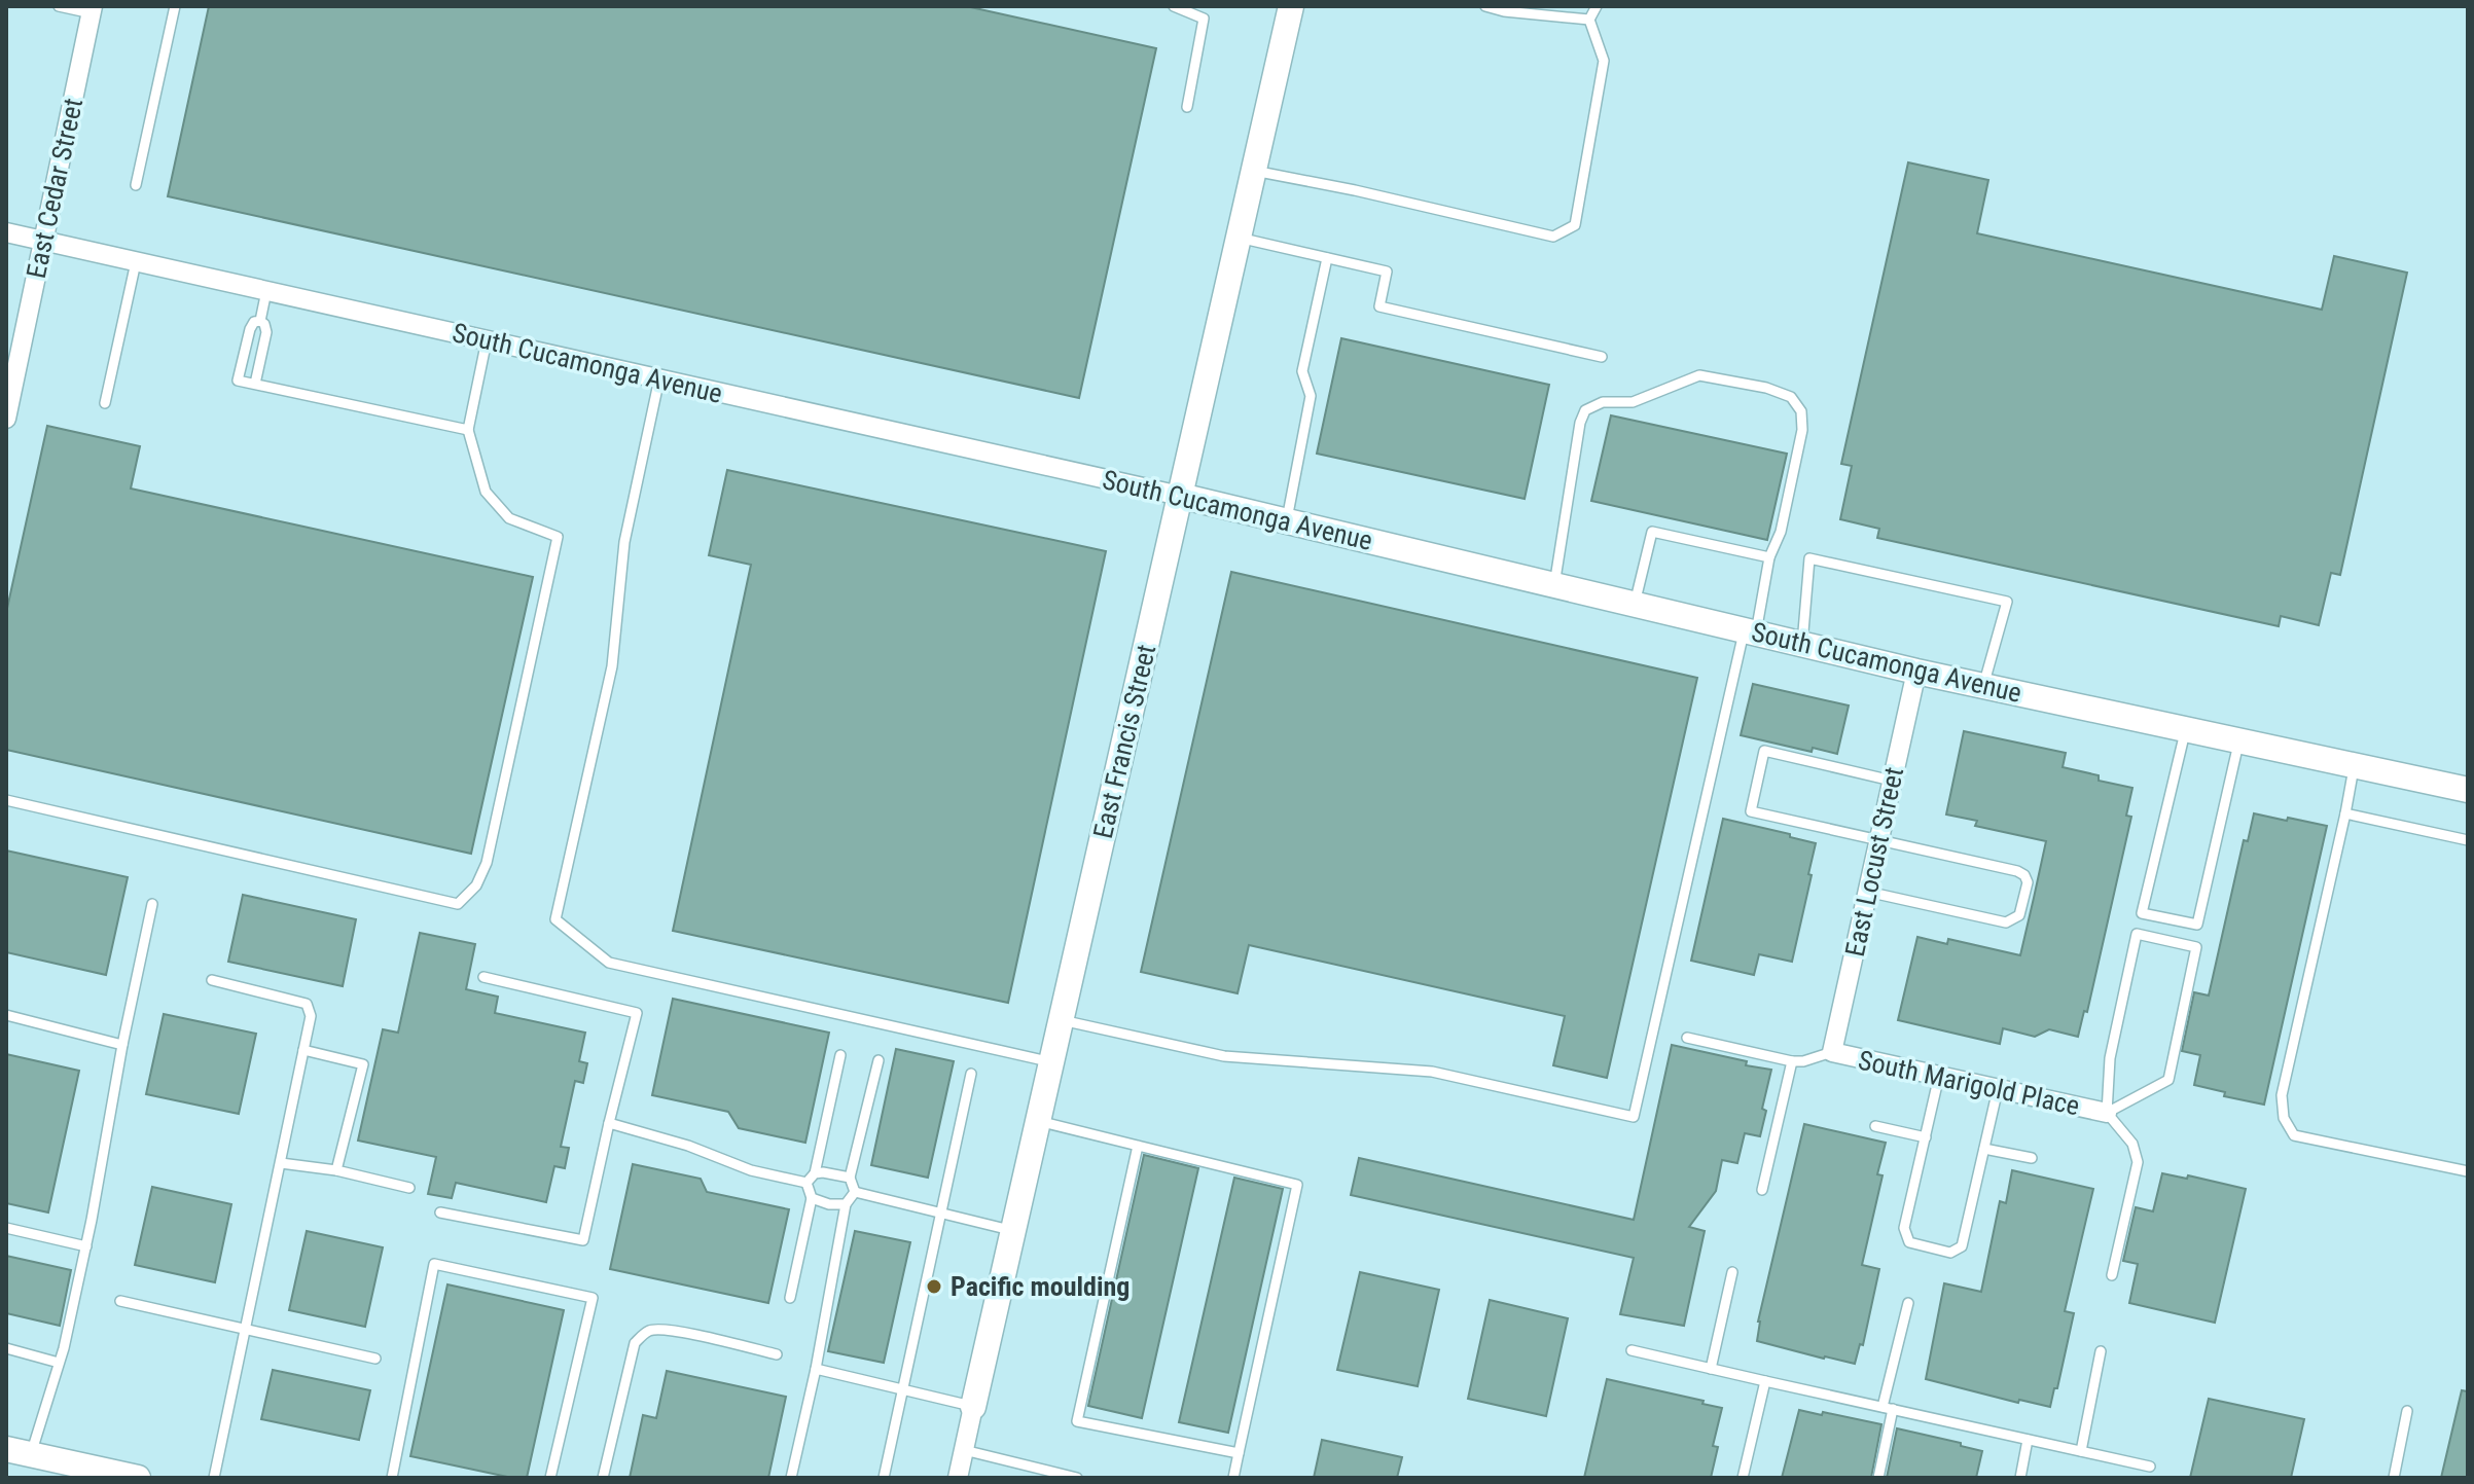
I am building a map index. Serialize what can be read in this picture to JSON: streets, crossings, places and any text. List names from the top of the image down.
{
  "streets": {
    "street": [
      "East Cedar Street",
      "South Cucamonga Avenue",
      "East Francis Street",
      "East Locust Street",
      "South Marigold Place"
    ]
  },
  "crossings": [
    ["East Cedar Street", "South Cucamonga Avenue"],
    ["South Cucamonga Avenue", "East Francis Street"],
    ["South Cucamonga Avenue", "East Locust Street"],
    ["East Locust Street", "South Marigold Place"]
  ],
  "places": ["Pacific moulding"]
}
